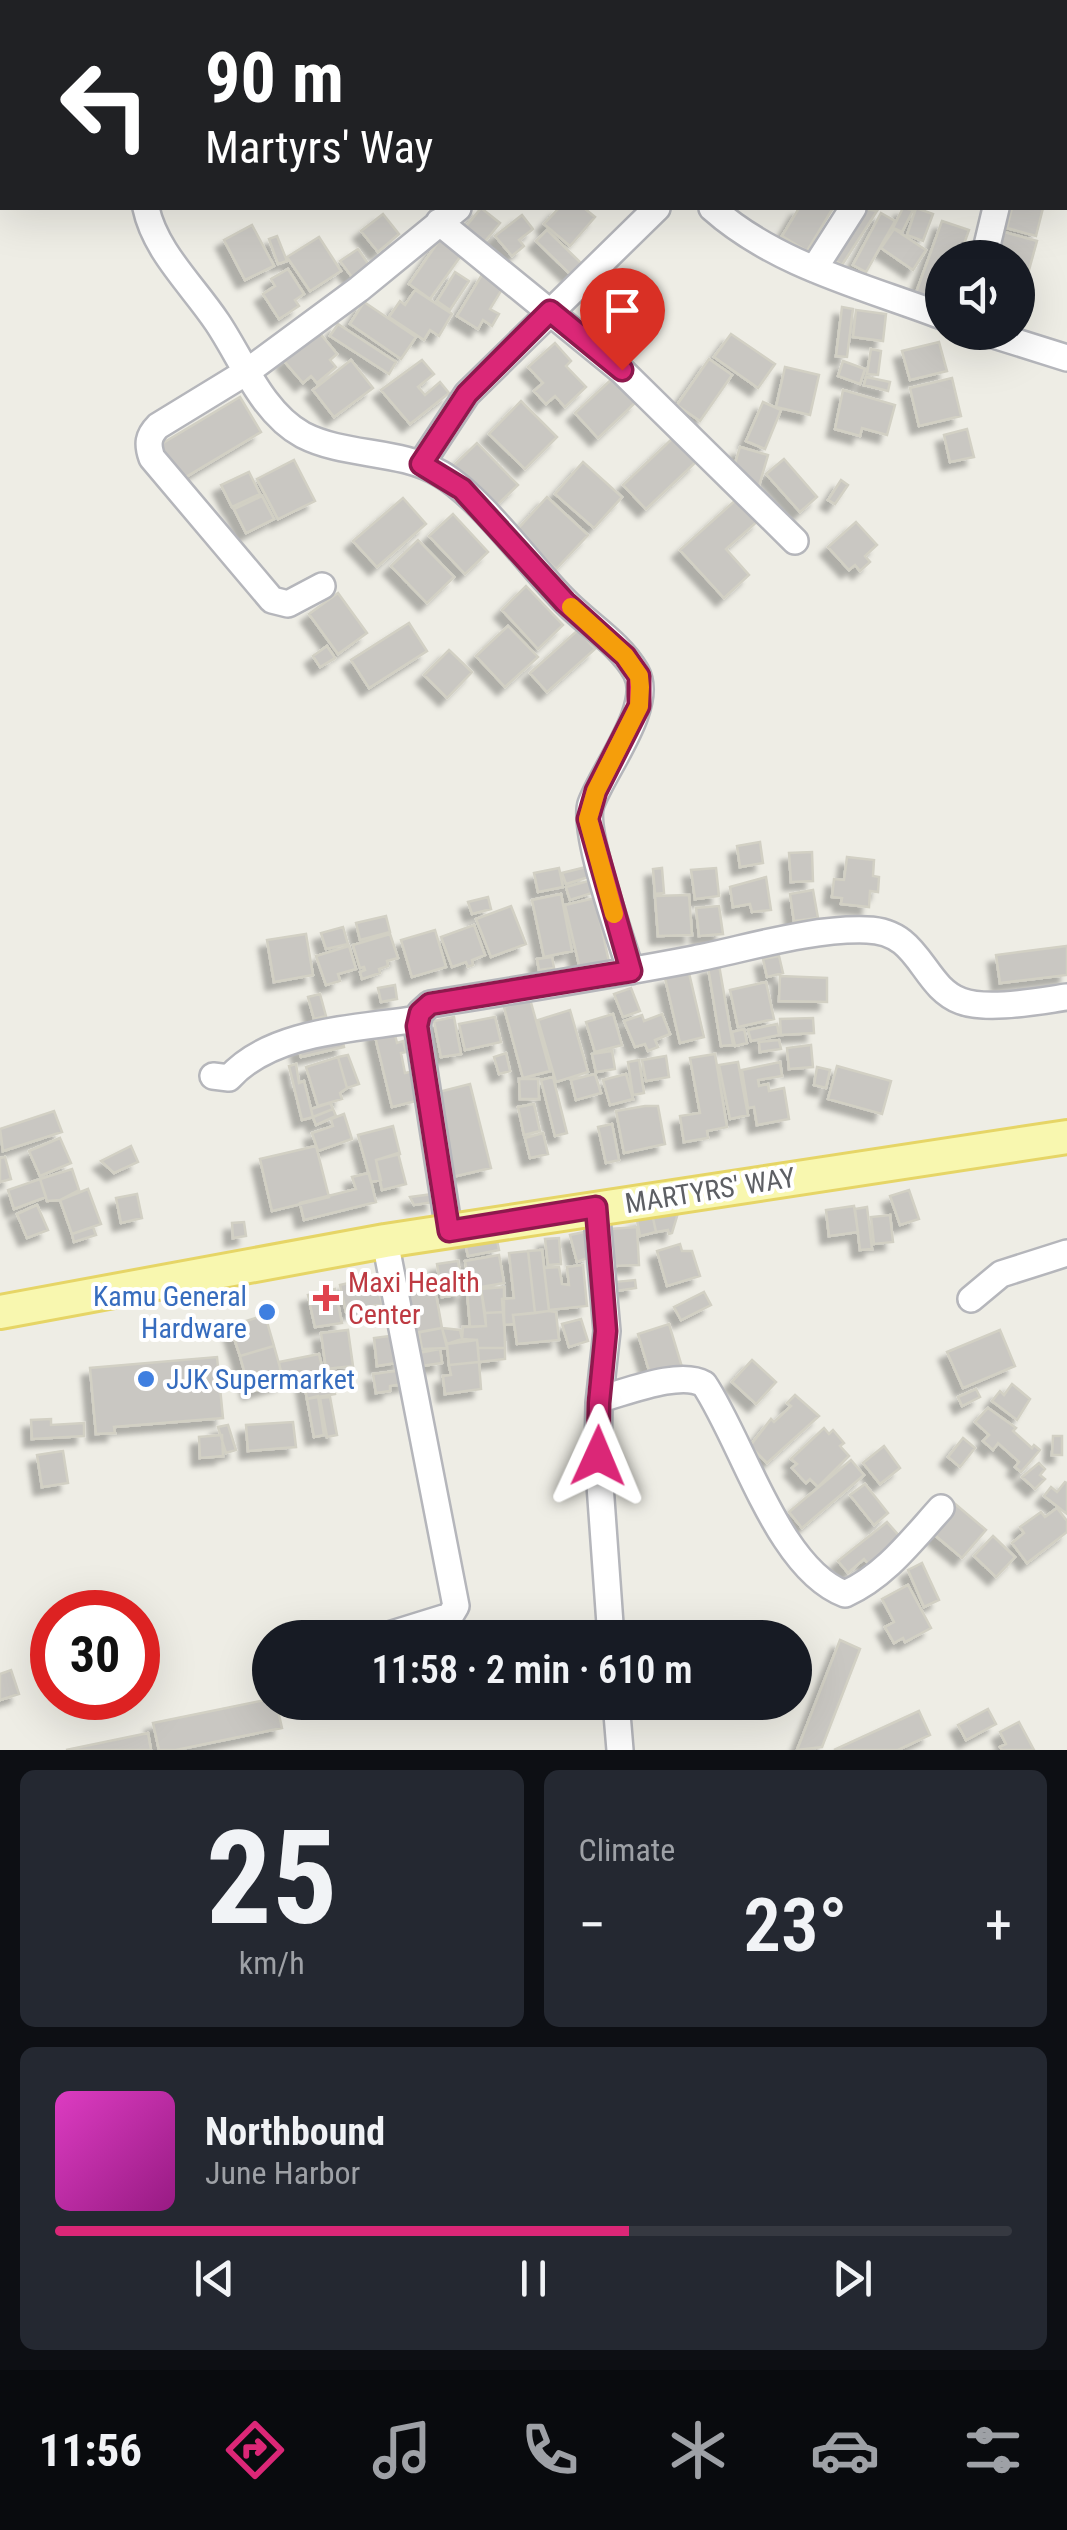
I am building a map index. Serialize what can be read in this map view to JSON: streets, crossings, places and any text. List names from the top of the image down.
{
  "streets": {
    "main road": ["MARTYRS' WAY"]
  },
  "places": {
    "health": ["Maxi Health Center"],
    "other": ["Kamu General Hardware", "JJK Supermarket"]
  },
  "page": {
    "turn": ["90 m", "Martyrs' Way"],
    "limit": "30",
    "trip": "11:58 · 2 min · 610 m",
    "tile": [
      ["25", "km/h"],
      "Climate"
    ],
    "heat": ["−", "23°", "+"],
    "song": ["Northbound", "June Harbor"],
    "tabs": "11:56"
  }
}
